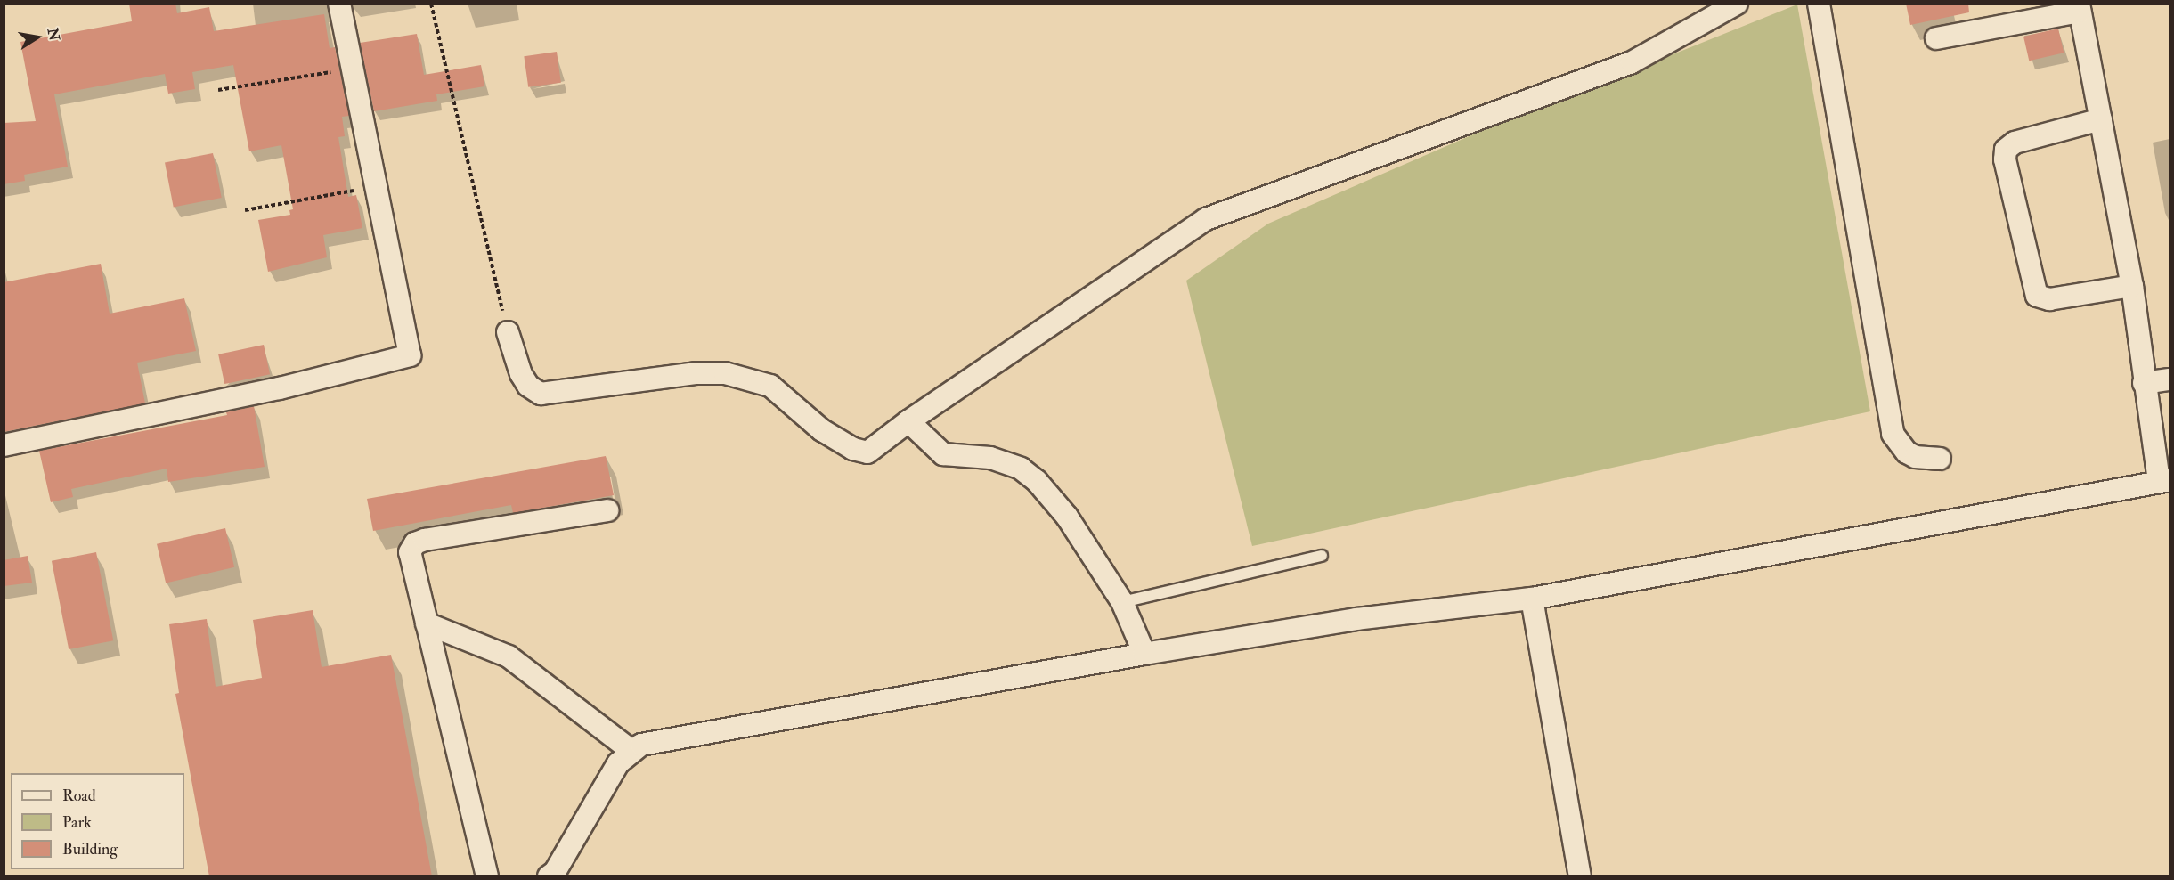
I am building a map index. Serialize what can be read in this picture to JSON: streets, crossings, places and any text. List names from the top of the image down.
{
  "legend": ["Road", "Park", "Building"],
  "north": "right"
}
